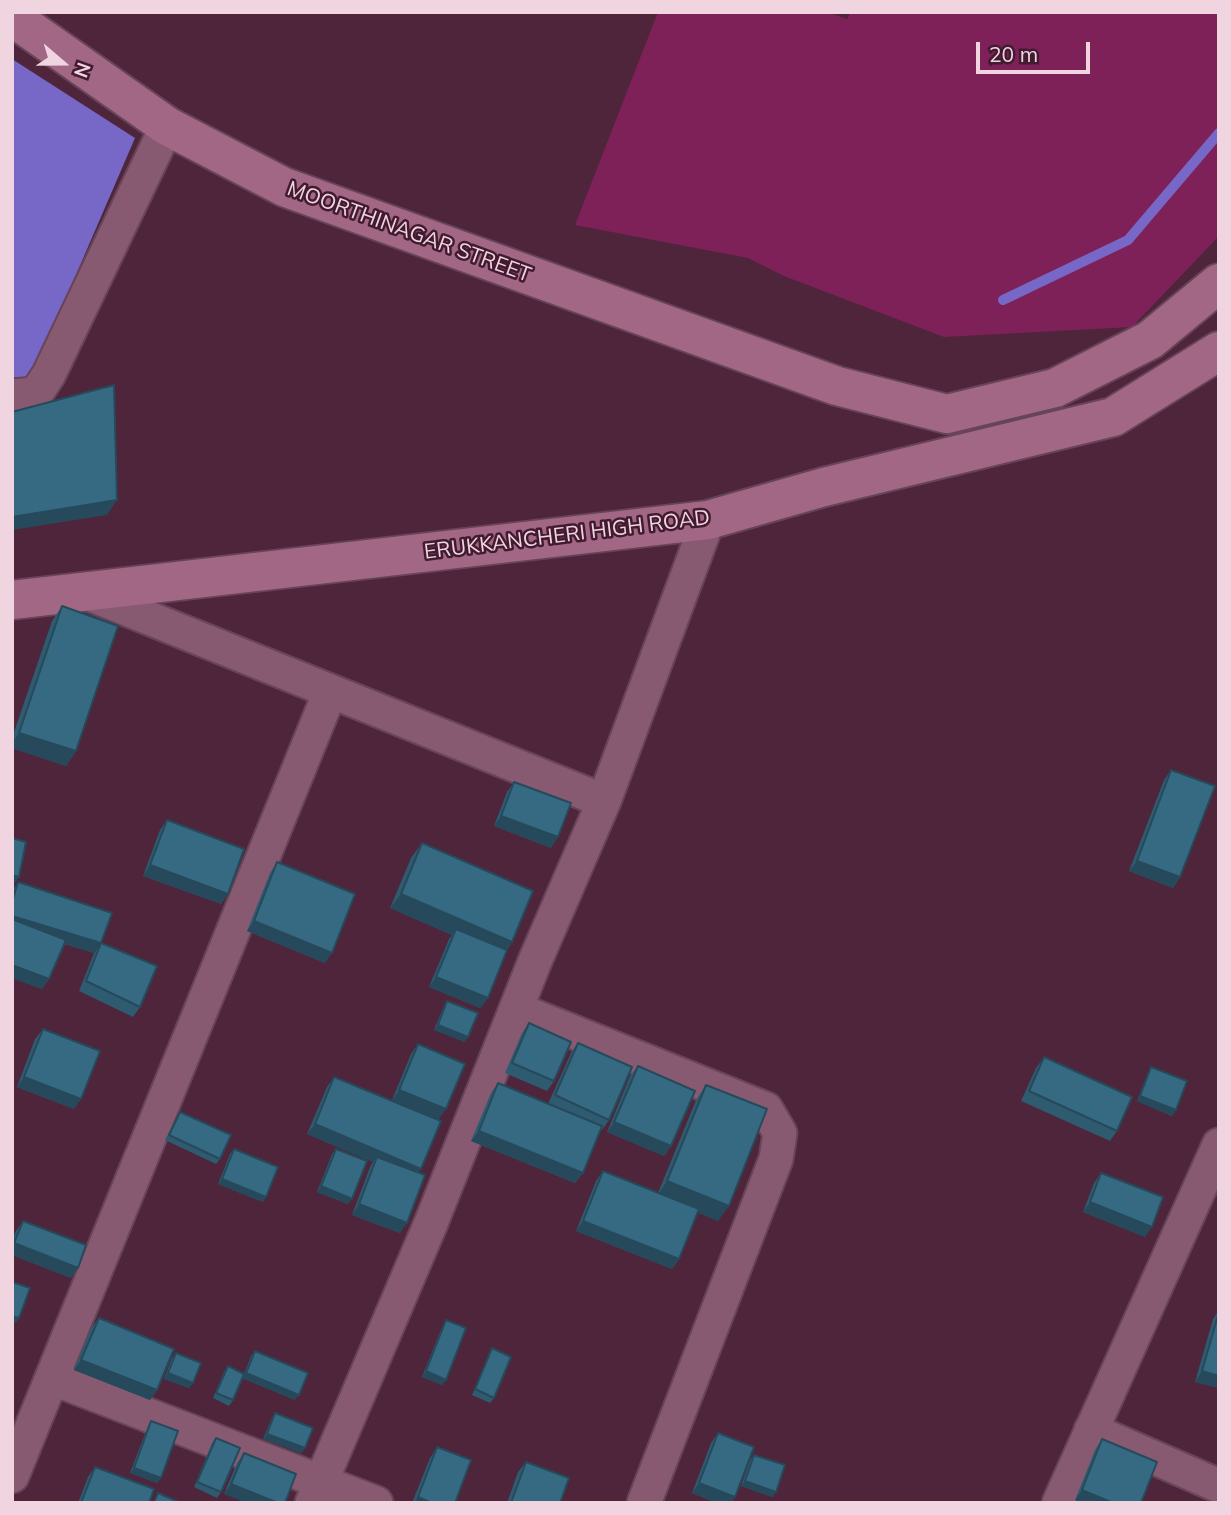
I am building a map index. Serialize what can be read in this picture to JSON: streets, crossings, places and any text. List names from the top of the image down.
{
  "streets": {
    "main road": ["MOORTHINAGAR STREET", "ERUKKANCHERI HIGH ROAD"]
  },
  "scale_bar": "20 m",
  "north": "right"
}
